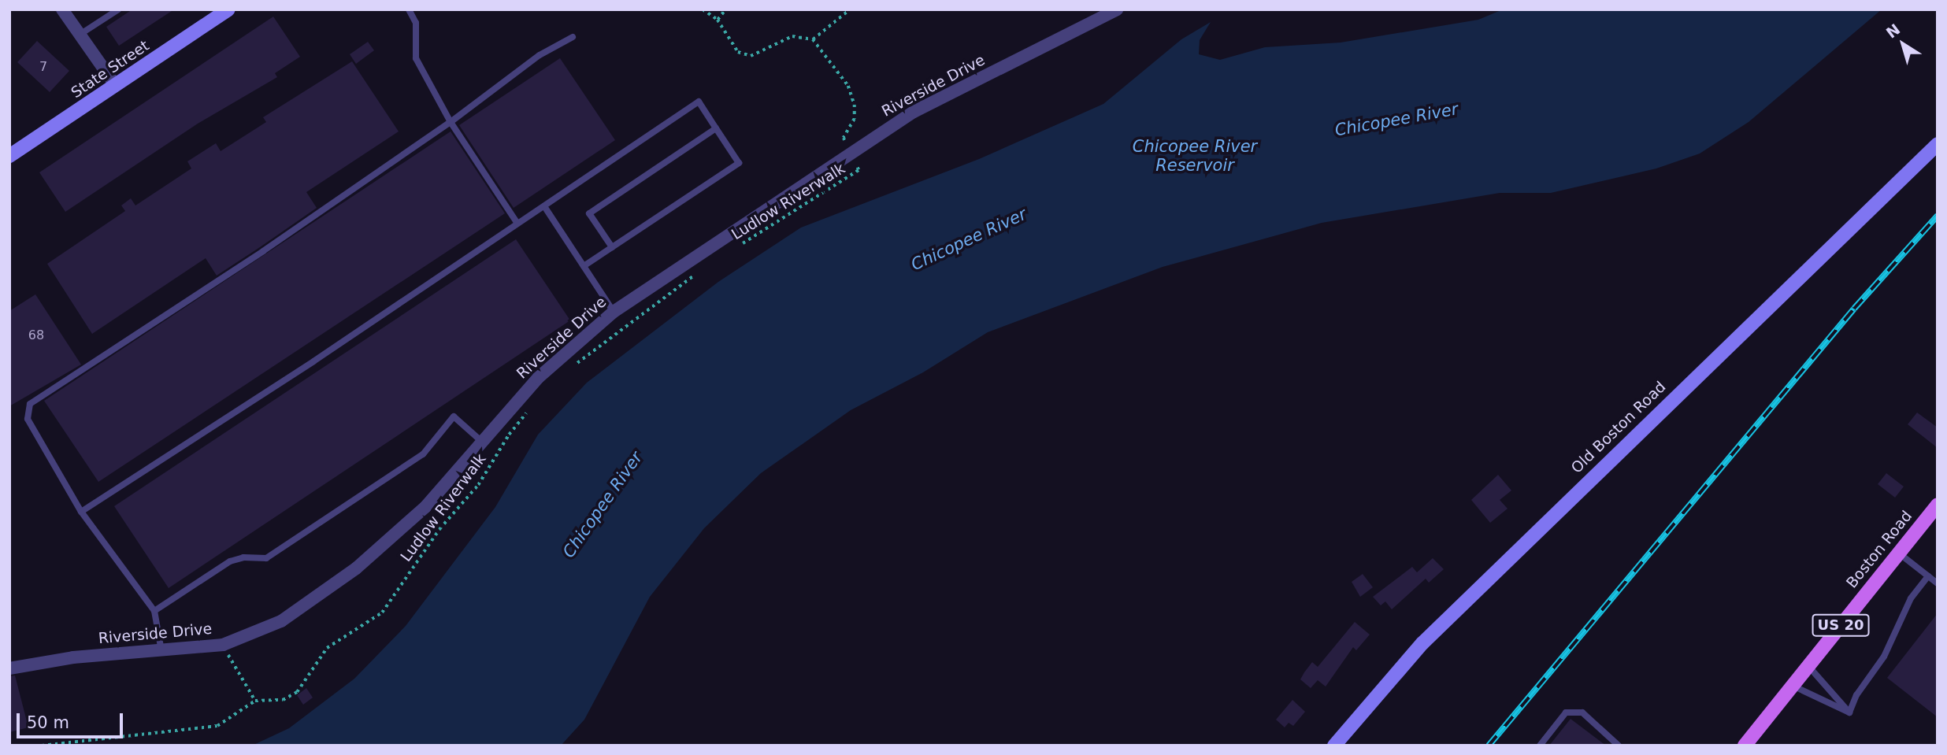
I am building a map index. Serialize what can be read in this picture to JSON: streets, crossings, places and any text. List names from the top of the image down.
{
  "streets": {
    "main road": ["Boston Road", "US 20"],
    "street": ["State Street", "Riverside Drive", "Old Boston Road"],
    "path": ["Ludlow Riverwalk"]
  },
  "water": ["Chicopee River", "Chicopee River Reservoir"],
  "house_numbers": ["7", "68"],
  "scale_bar": "50 m",
  "north": "top left"
}
